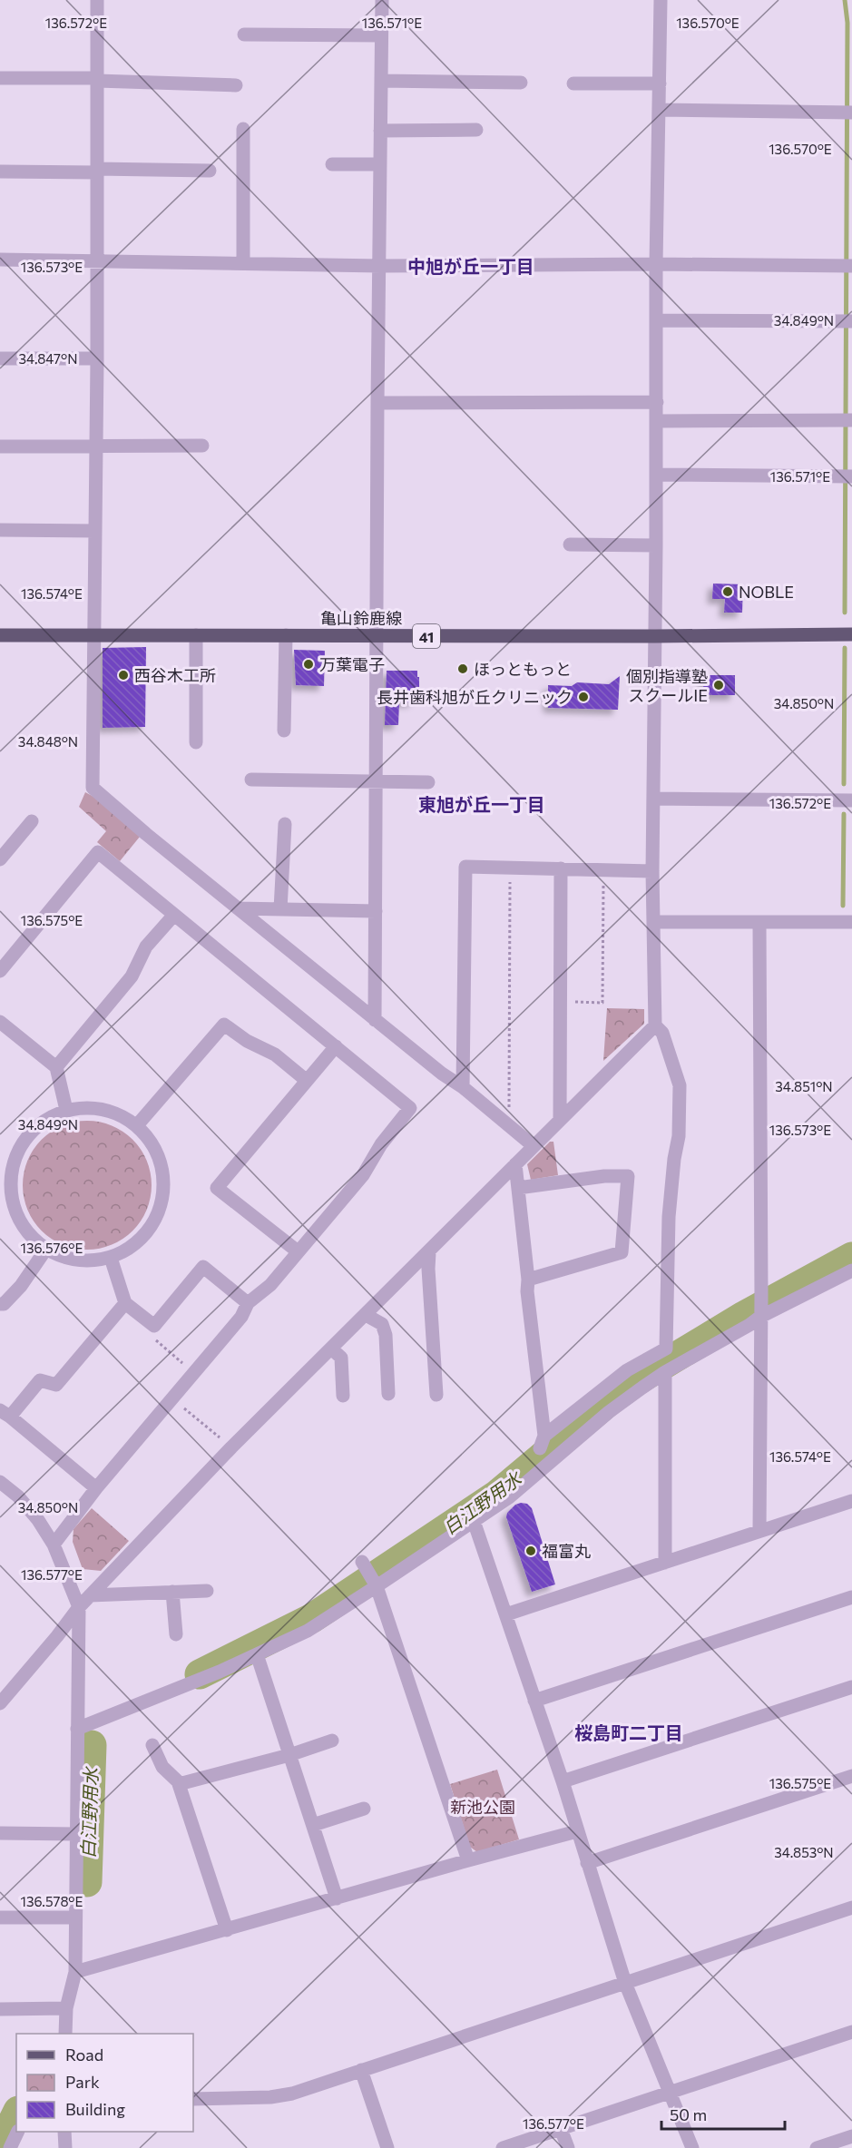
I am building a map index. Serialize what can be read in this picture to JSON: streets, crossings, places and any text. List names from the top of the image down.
{
  "streets": {
    "main road": ["亀山鈴鹿線", "41"]
  },
  "districts": ["中旭が丘一丁目", "東旭が丘一丁目", "桜島町二丁目"],
  "water": ["白江野用水"],
  "parks": ["新池公園"],
  "places": [
    "NOBLE",
    "万葉電子",
    "ほっともっと",
    "西谷木工所",
    "個別指導塾 スクールIE",
    "長井歯科旭が丘クリニック",
    "福富丸"
  ],
  "legend": ["Road", "Park", "Building"],
  "scale_bar": "50 m",
  "coordinates": [
    "136.572°E",
    "136.571°E",
    "136.570°E",
    "136.573°E",
    "34.849°N",
    "34.847°N",
    "136.574°E",
    "34.850°N",
    "34.848°N",
    "136.575°E",
    "34.851°N",
    "136.576°E",
    "136.577°E",
    "34.853°N",
    "136.578°E"
  ]
}
